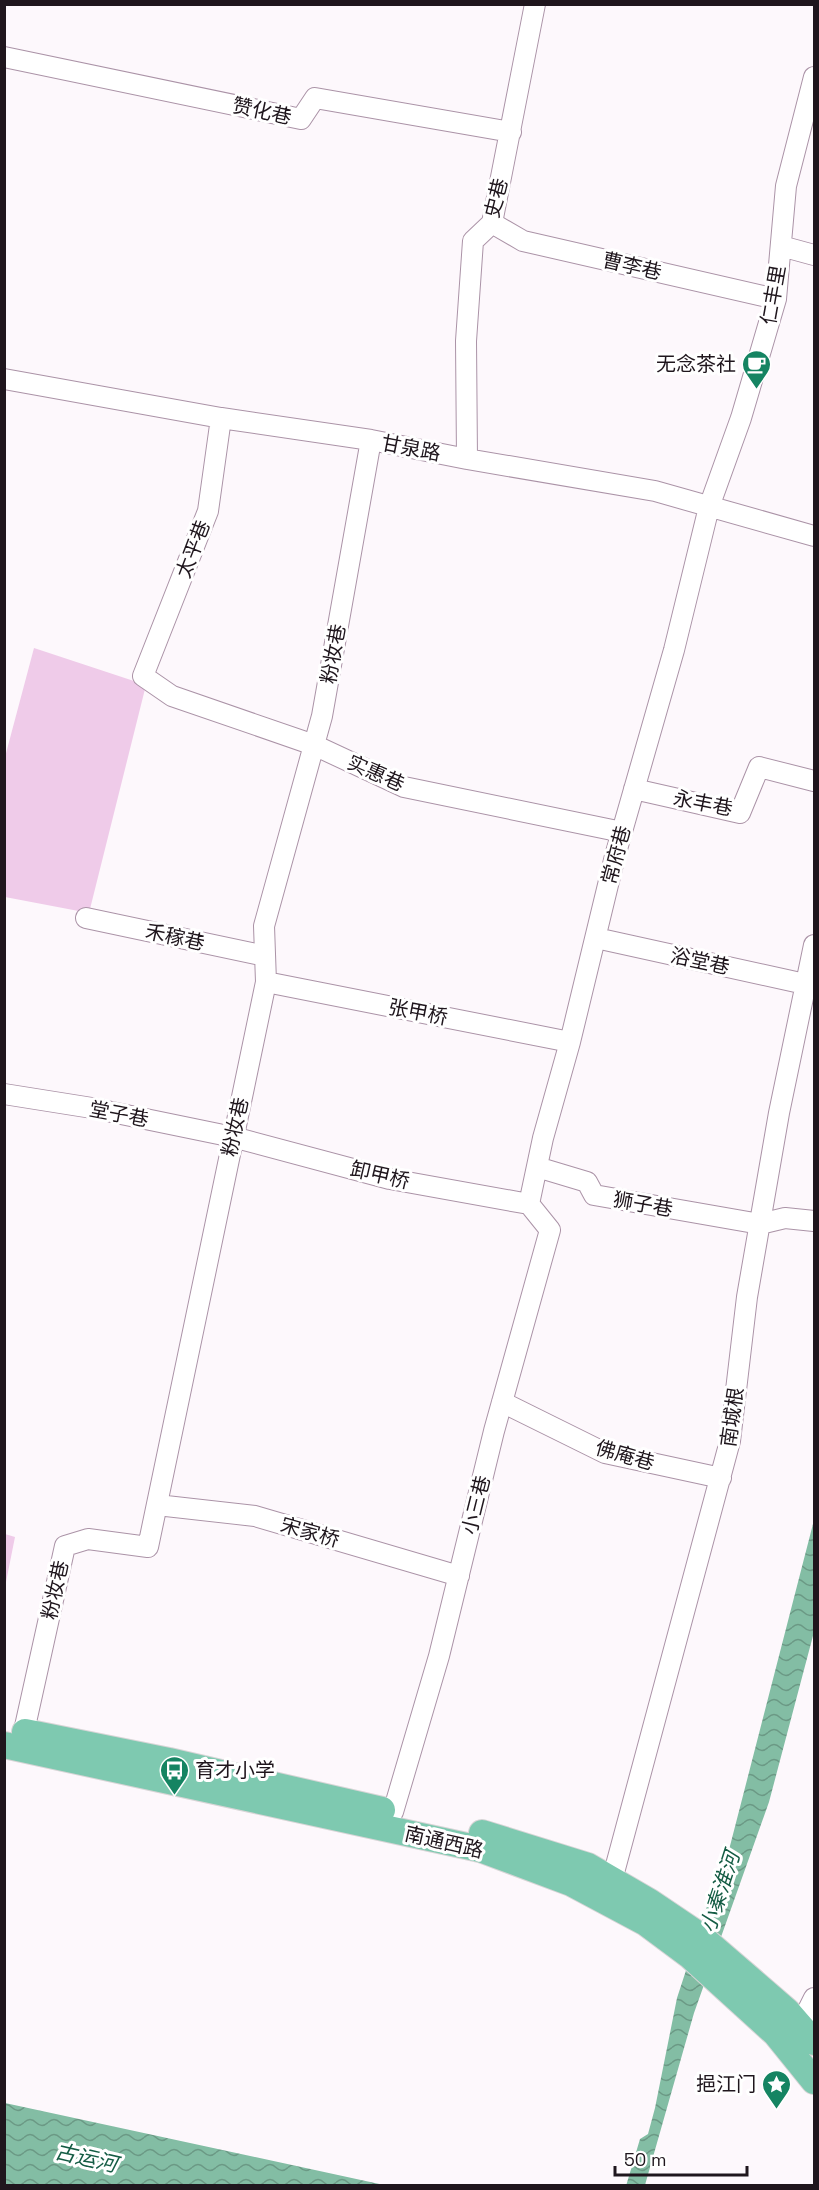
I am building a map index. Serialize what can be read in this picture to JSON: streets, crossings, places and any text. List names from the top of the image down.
{
  "streets": {
    "main road": ["南通西路"],
    "street": [
      "赞化巷",
      "史巷",
      "曹李巷",
      "仁丰里",
      "甘泉路",
      "太平巷",
      "粉妆巷",
      "实惠巷",
      "永丰巷",
      "常府巷",
      "禾稼巷",
      "浴堂巷",
      "张甲桥",
      "堂子巷",
      "卸甲桥",
      "狮子巷",
      "南城根",
      "佛庵巷",
      "小三巷",
      "宋家桥"
    ]
  },
  "crossings": [
    ["赞化巷", "史巷"],
    ["史巷", "曹李巷"],
    ["史巷", "甘泉路"],
    ["曹李巷", "仁丰里"],
    ["仁丰里", "甘泉路"],
    ["仁丰里", "常府巷"],
    ["甘泉路", "太平巷"],
    ["甘泉路", "粉妆巷"],
    ["甘泉路", "常府巷"],
    ["太平巷", "实惠巷"],
    ["粉妆巷", "实惠巷"],
    ["粉妆巷", "禾稼巷"],
    ["粉妆巷", "张甲桥"],
    ["粉妆巷", "堂子巷"],
    ["粉妆巷", "卸甲桥"],
    ["粉妆巷", "宋家桥"],
    ["粉妆巷", "南通西路"],
    ["实惠巷", "常府巷"],
    ["永丰巷", "常府巷"],
    ["常府巷", "浴堂巷"],
    ["常府巷", "张甲桥"],
    ["常府巷", "卸甲桥"],
    ["常府巷", "狮子巷"],
    ["常府巷", "小三巷"],
    ["浴堂巷", "南城根"],
    ["堂子巷", "卸甲桥"],
    ["卸甲桥", "小三巷"],
    ["狮子巷", "南城根"],
    ["南城根", "佛庵巷"],
    ["南城根", "南通西路"],
    ["佛庵巷", "小三巷"],
    ["小三巷", "宋家桥"],
    ["小三巷", "南通西路"]
  ],
  "water": ["小秦淮河", "古运河"],
  "places": {
    "cafe": ["无念茶社"],
    "bus stop": ["育才小学"],
    "place": ["挹江门"]
  },
  "scale_bar": "50 m"
}
